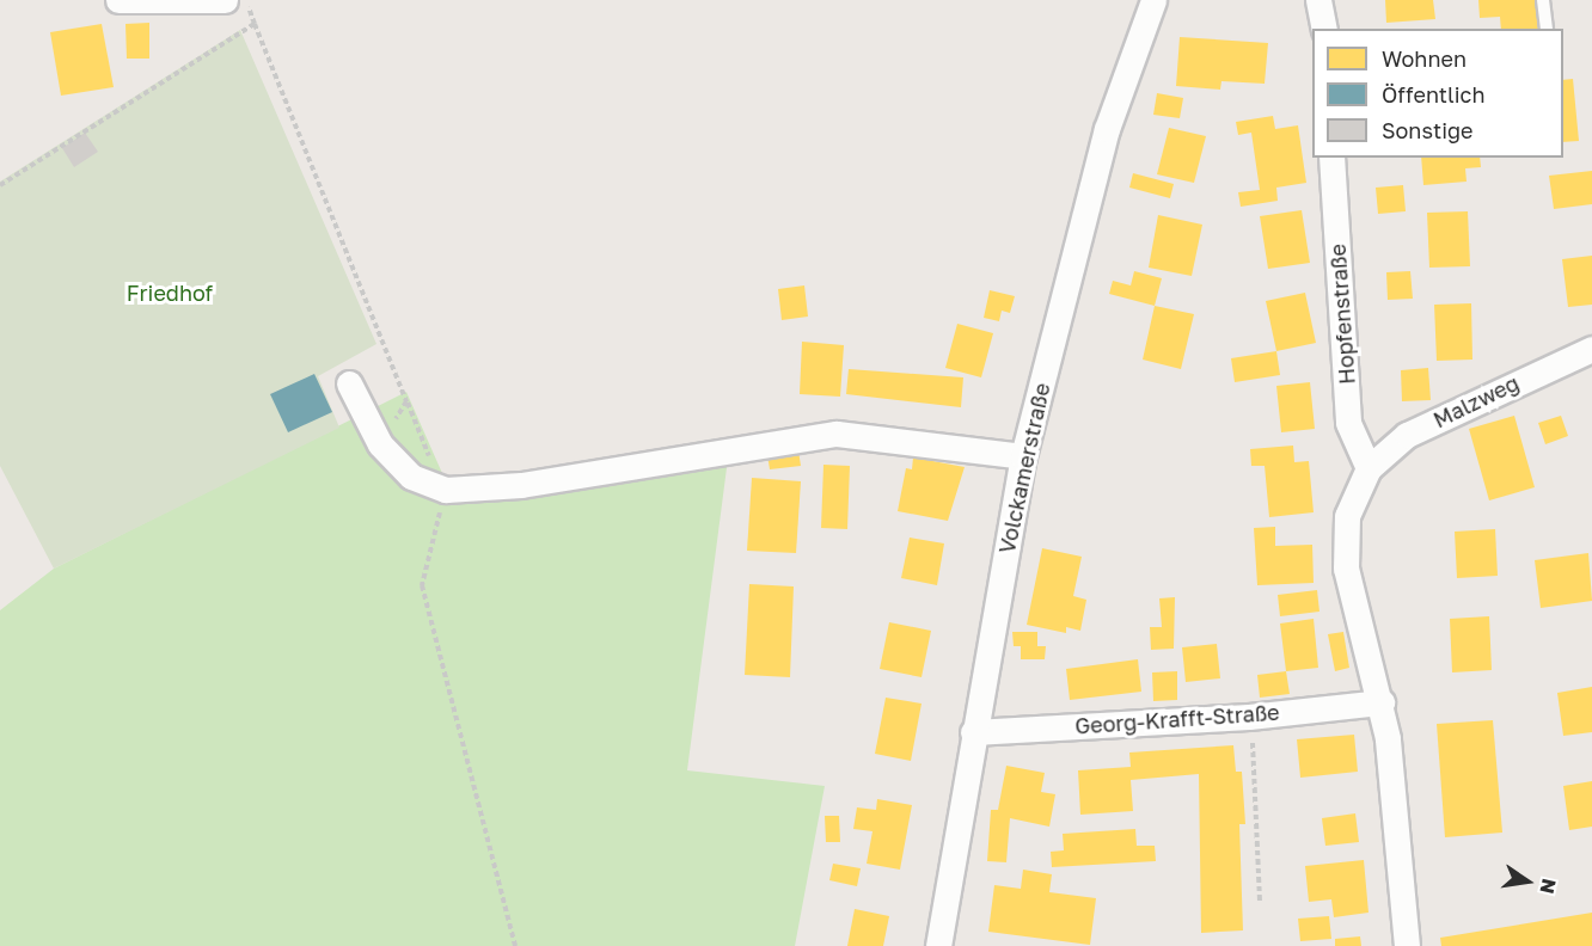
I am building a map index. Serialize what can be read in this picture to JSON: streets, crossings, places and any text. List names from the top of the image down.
{
  "streets": {
    "street": [
      "Hopfenstraße",
      "Malzweg",
      "Volckamerstraße",
      "Georg-Krafft-Straße"
    ]
  },
  "crossings": [
    ["Hopfenstraße", "Malzweg"],
    ["Volckamerstraße", "Georg-Krafft-Straße"]
  ],
  "parks": ["Friedhof"],
  "legend": ["Wohnen", "Öffentlich", "Sonstige"],
  "north": "right"
}
